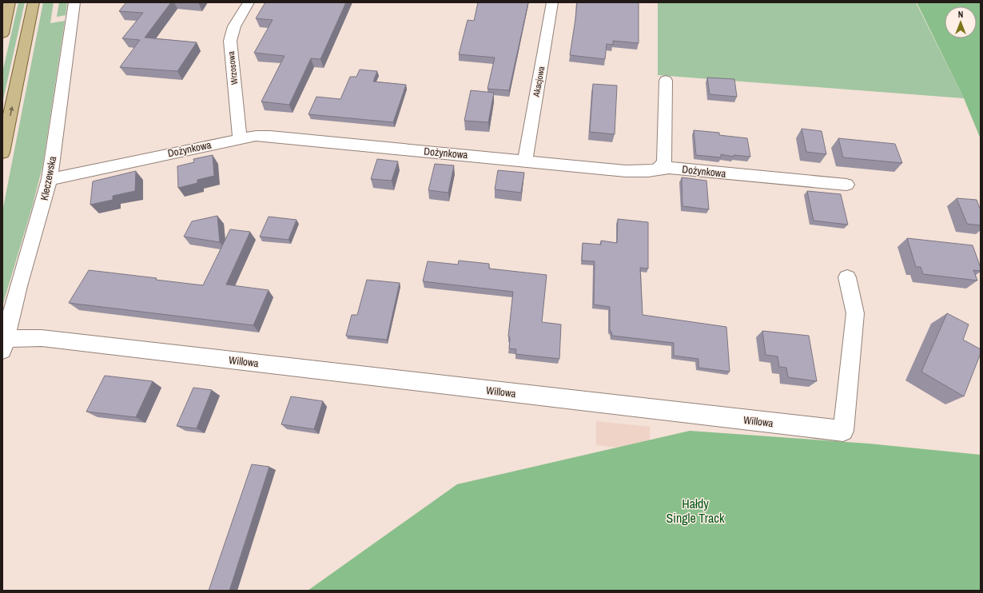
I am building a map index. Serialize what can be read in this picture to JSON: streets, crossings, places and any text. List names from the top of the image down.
{
  "streets": {
    "street": [
      "Wrzosowa",
      "Akacjowa",
      "Dożynkowa",
      "Kleczewska",
      "Willowa"
    ]
  },
  "crossings": [
    ["Wrzosowa", "Dożynkowa"],
    ["Akacjowa", "Dożynkowa"],
    ["Dożynkowa", "Kleczewska"],
    ["Kleczewska", "Willowa"]
  ],
  "parks": ["Hałdy Single Track"],
  "north": "top"
}
